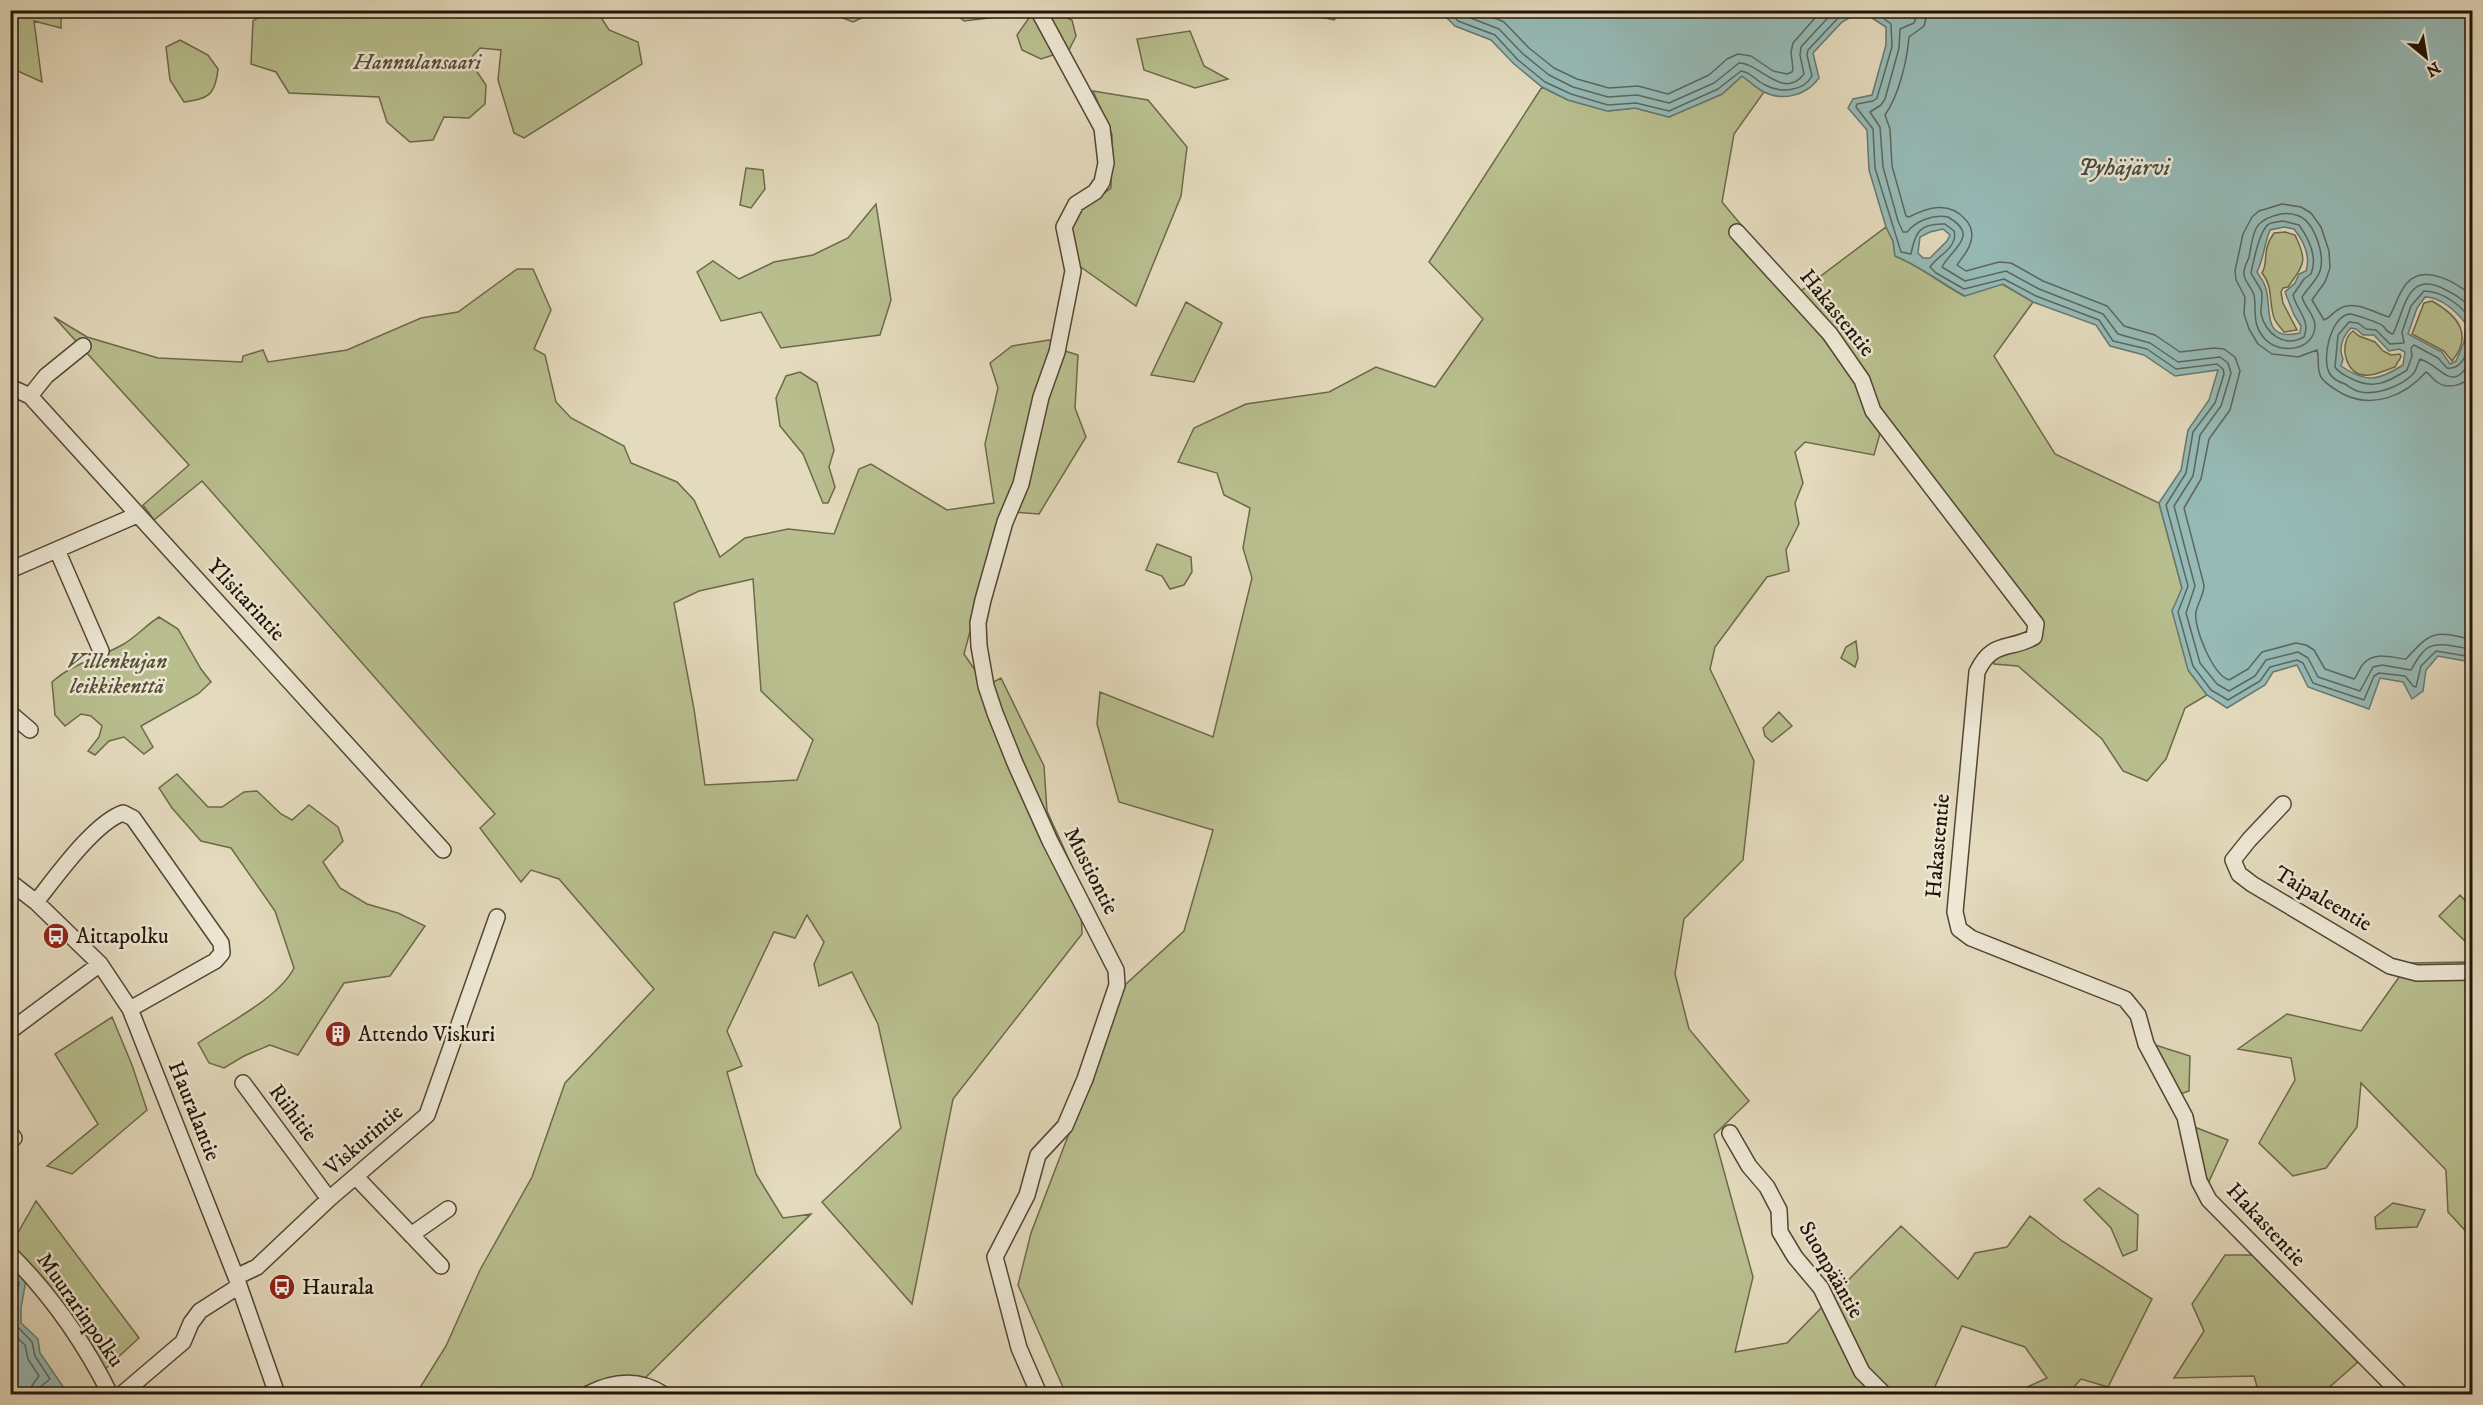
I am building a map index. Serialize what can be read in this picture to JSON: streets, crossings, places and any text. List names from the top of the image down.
{
  "streets": {
    "street": [
      "Hakastentie",
      "Ylisitarintie",
      "Mustiontie",
      "Taipaleentie",
      "Hauralantie",
      "Riihitie",
      "Viskurintie",
      "Suonpääntie",
      "Muurarinpolku"
    ]
  },
  "crossings": [
    ["Hauralantie", "Viskurintie"],
    ["Riihitie", "Viskurintie"]
  ],
  "water": ["Pyhäjärvi"],
  "parks": ["Hannulansaari", "Villenkujan leikkikenttä"],
  "places": {
    "bus stop": ["Aittapolku", "Haurala"],
    "building": ["Attendo Viskuri"]
  },
  "north": "bottom right"
}
